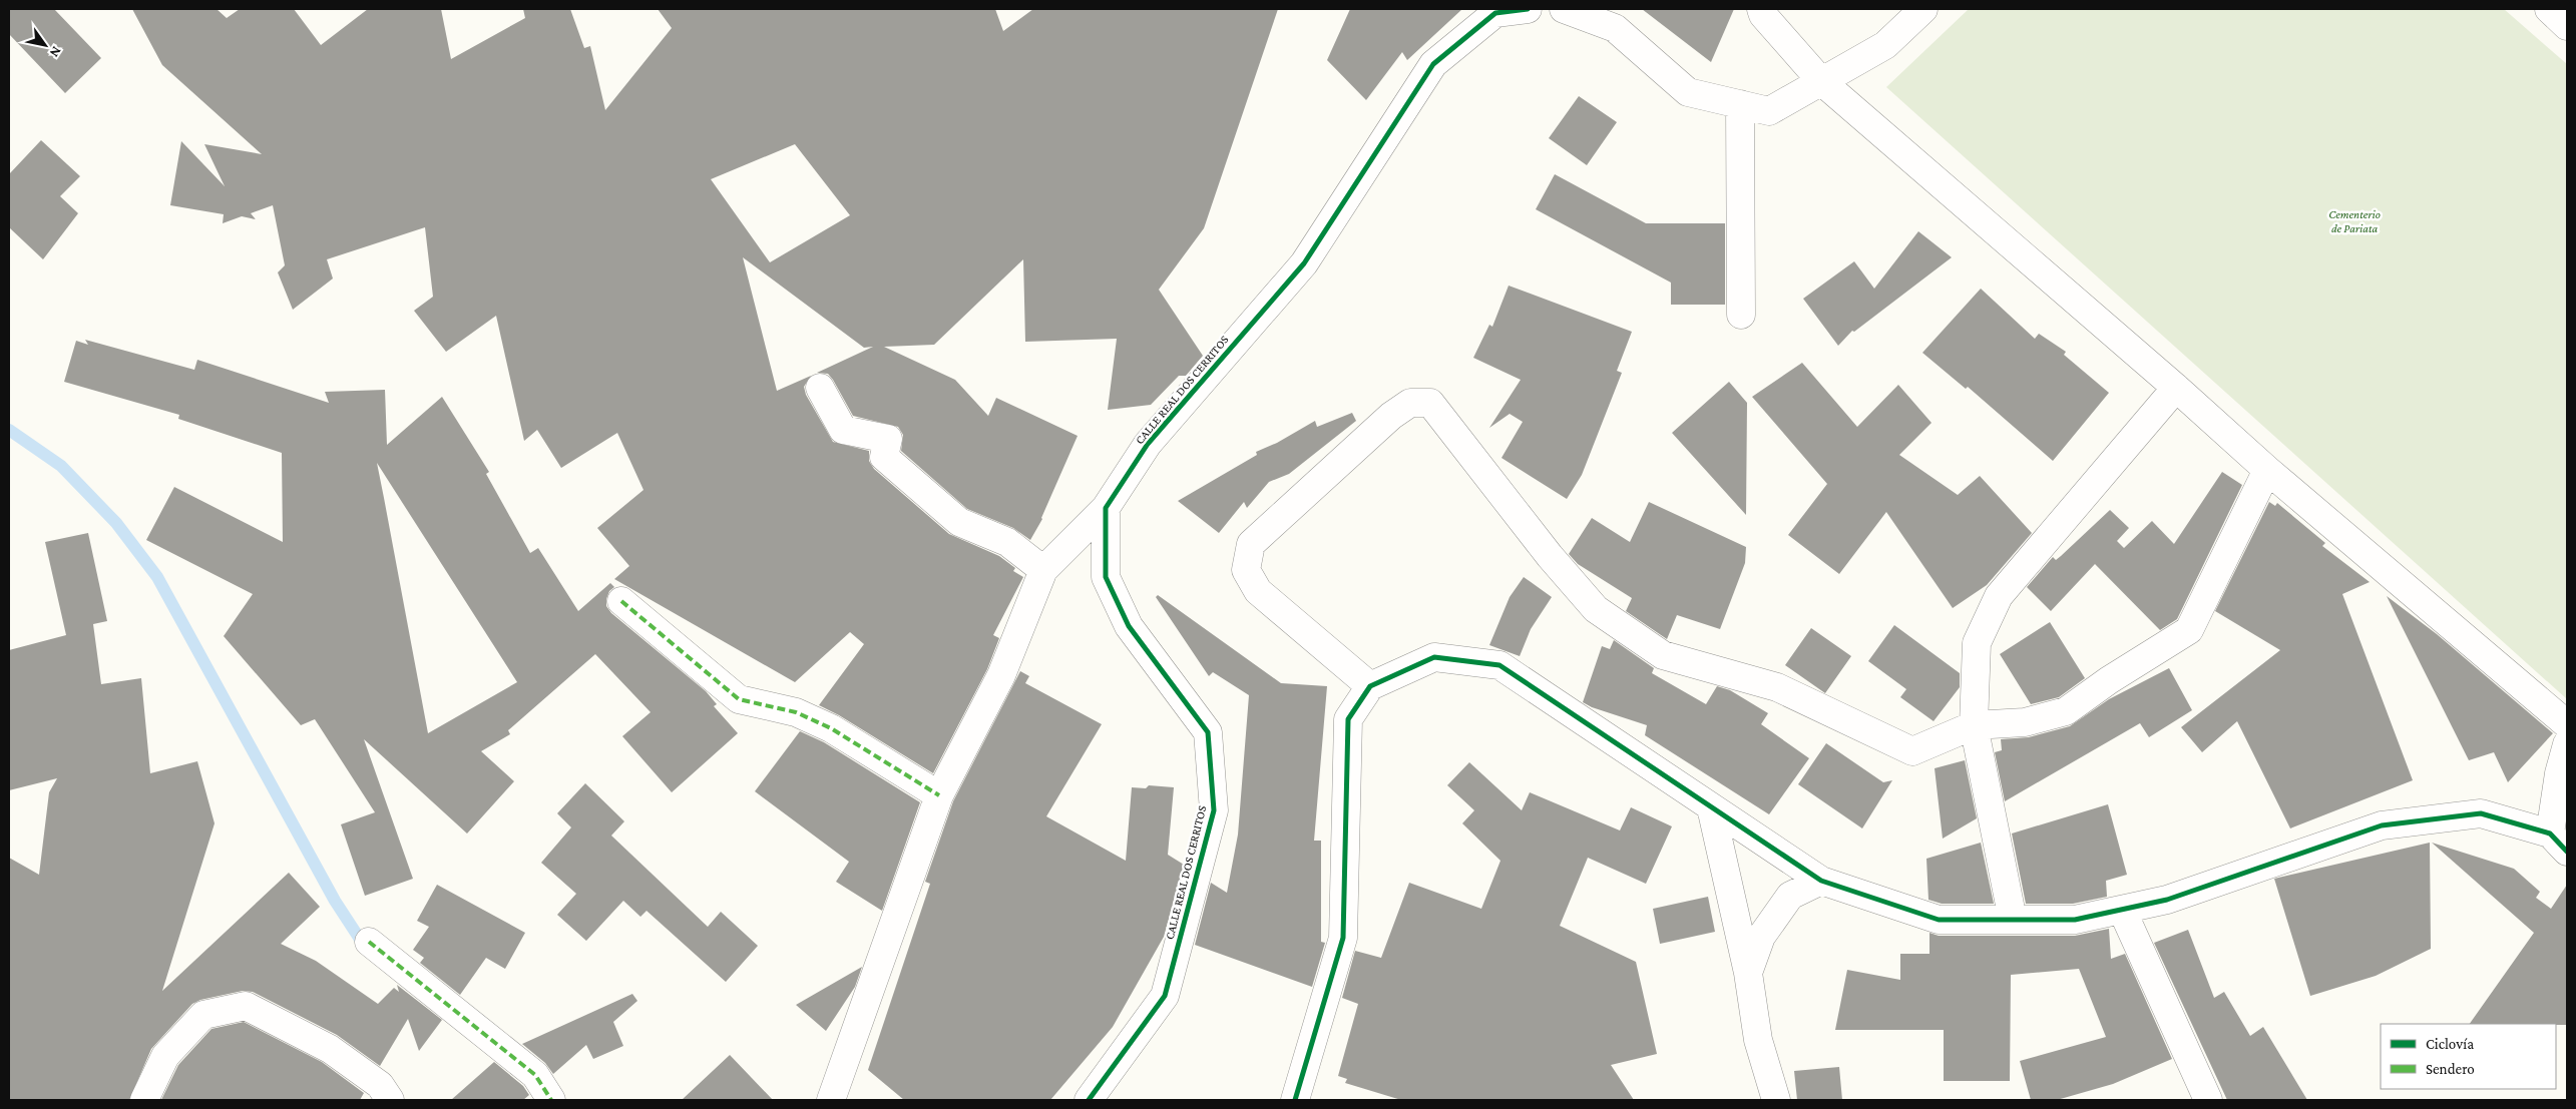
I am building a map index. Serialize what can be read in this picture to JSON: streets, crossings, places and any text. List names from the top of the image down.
{
  "streets": {
    "street": ["CALLE REAL DOS CERRITOS"]
  },
  "parks": ["Cementerio de Pariata"],
  "legend": ["Ciclovía", "Sendero"],
  "north": "bottom right"
}
